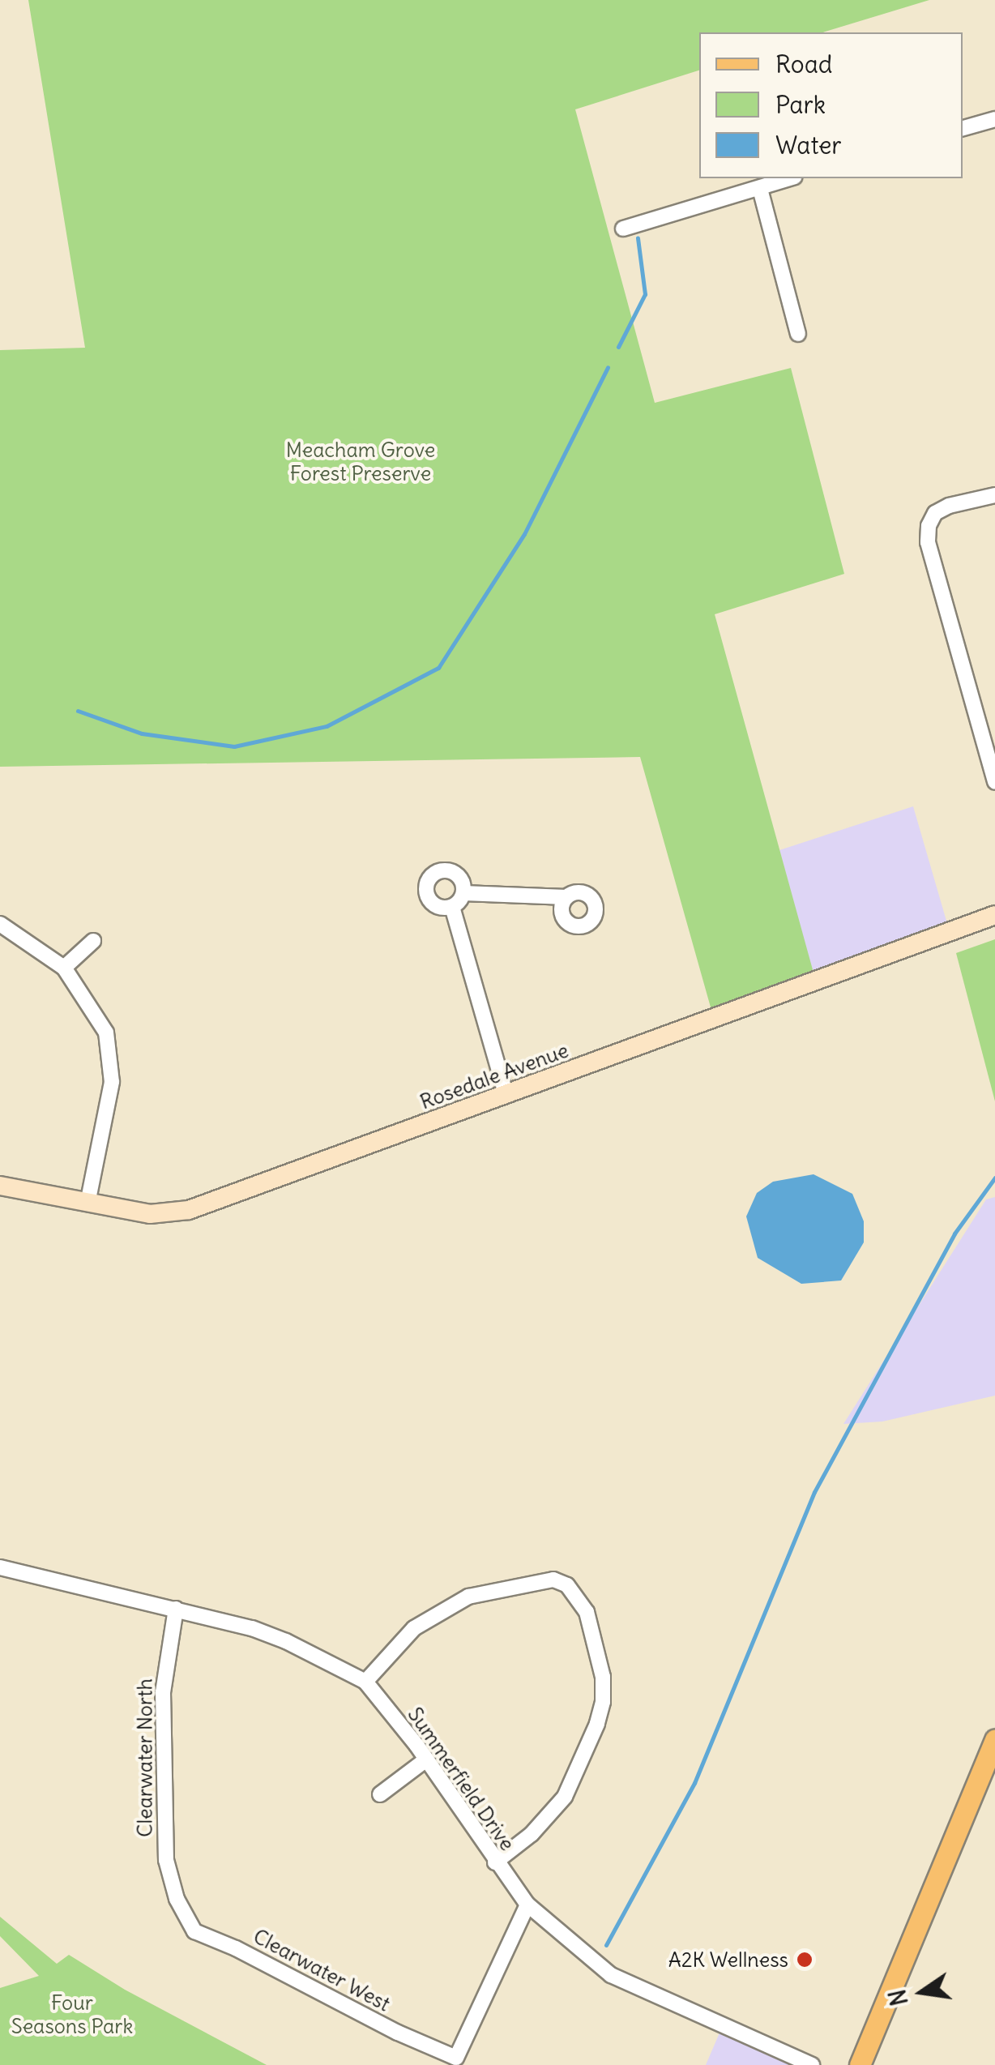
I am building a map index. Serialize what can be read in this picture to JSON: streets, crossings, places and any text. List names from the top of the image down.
{
  "streets": {
    "street": [
      "Rosedale Avenue",
      "Clearwater North",
      "Summerfield Drive",
      "Clearwater West"
    ]
  },
  "crossings": [
    ["Clearwater North", "Summerfield Drive"],
    ["Clearwater North", "Clearwater West"],
    ["Summerfield Drive", "Clearwater West"]
  ],
  "parks": ["Meacham Grove Forest Preserve", "Four Seasons Park"],
  "places": ["A2K Wellness"],
  "legend": ["Road", "Park", "Water"],
  "north": "left"
}
